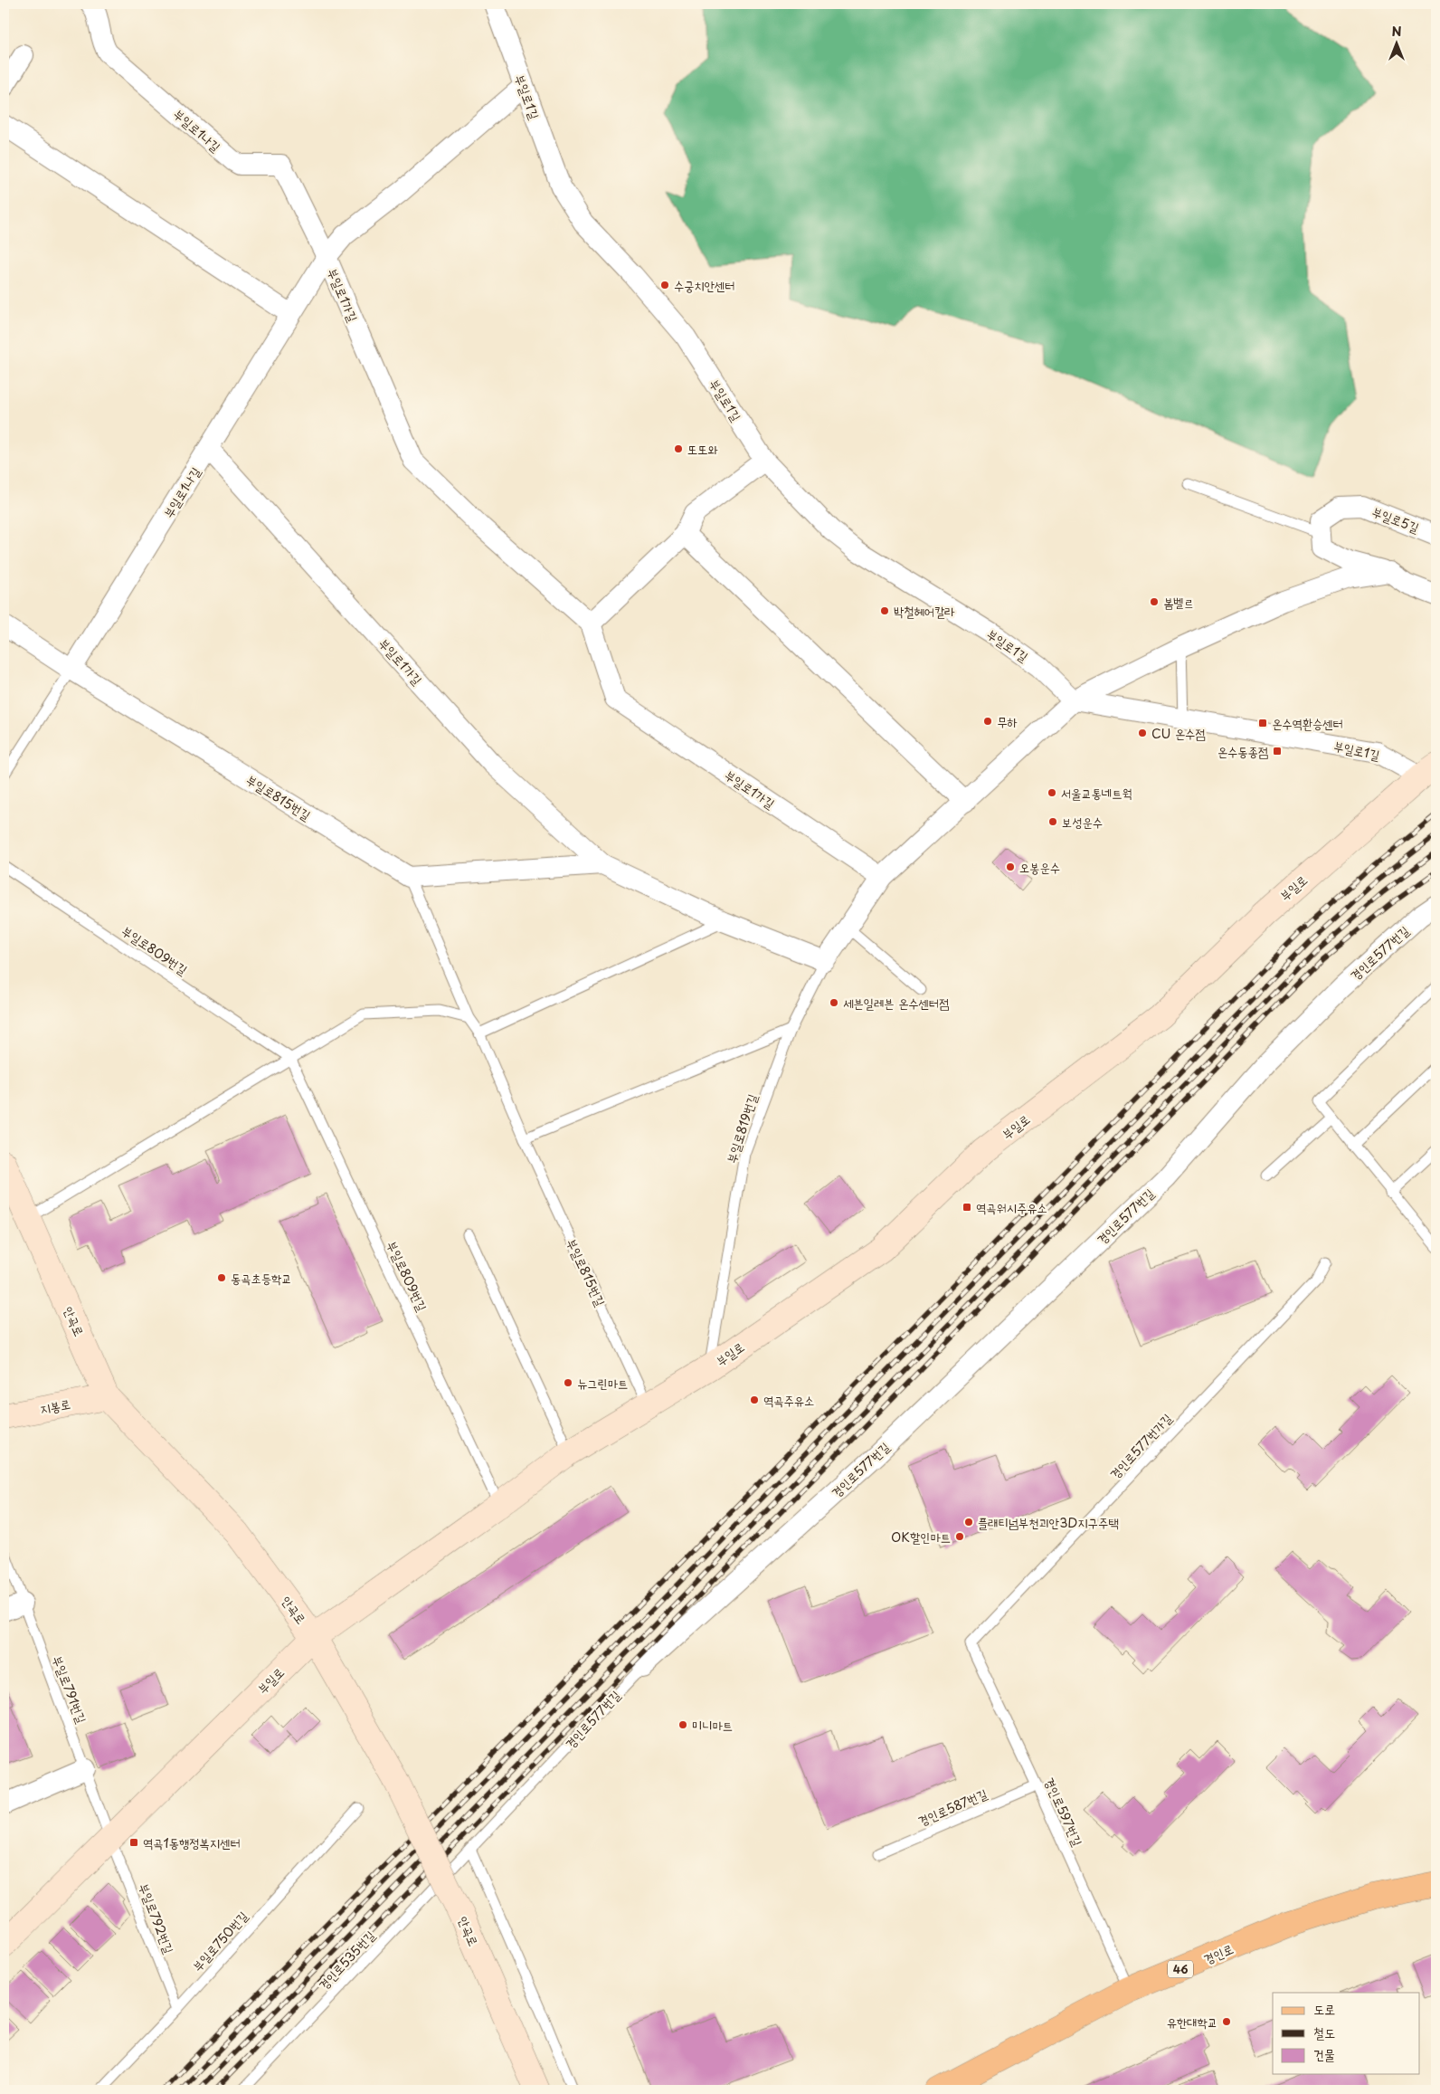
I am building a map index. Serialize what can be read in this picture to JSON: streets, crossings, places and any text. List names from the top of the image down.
{
  "streets": {
    "main road": ["경인로", "46"],
    "street": [
      "부일로1길",
      "부일로1나길",
      "부일로1가길",
      "부일로5길",
      "부일로815번길",
      "부일로",
      "경인로577번길",
      "안곡로",
      "지봉로"
    ],
    "lane": [
      "부일로809번길",
      "부일로819번길",
      "경인로577번가길",
      "부일로791번길",
      "경인로587번길",
      "경인로597번길",
      "부일로792번길",
      "부일로750번길",
      "경인로535번길"
    ]
  },
  "crossings": [
    ["부일로1길", "부일로1나길"],
    ["부일로1길", "부일로"],
    ["부일로1나길", "부일로1가길"],
    ["부일로1나길", "부일로815번길"],
    ["부일로1가길", "부일로815번길"],
    ["부일로1가길", "부일로819번길"],
    ["부일로815번길", "부일로"],
    ["부일로", "부일로809번길"],
    ["부일로", "부일로819번길"],
    ["부일로", "안곡로"],
    ["부일로", "부일로791번길"],
    ["부일로", "부일로792번길"],
    ["경인로577번길", "경인로535번길"],
    ["안곡로", "지봉로"],
    ["경인로577번가길", "경인로597번길"],
    ["부일로791번길", "부일로792번길"],
    ["경인로587번길", "경인로597번길"],
    ["경인로597번길", "경인로"],
    ["부일로792번길", "부일로750번길"]
  ],
  "places": {
    "other": [
      "수궁치안센터",
      "또또와",
      "봄벨르",
      "박철헤어칼라",
      "무하",
      "CU 온수점",
      "서울교통네트웍",
      "보성운수",
      "오봉운수",
      "세븐일레븐 온수센터점",
      "동곡초등학교",
      "뉴그린마트",
      "역곡주유소",
      "플래티넘부천괴안3D지구주택",
      "OK할인마트",
      "미니마트",
      "유한대학교"
    ],
    "transit": [
      "온수역환승센터",
      "온수동종점",
      "역곡워시주유소",
      "역곡1동행정복지센터"
    ]
  },
  "legend": ["도로", "철도", "건물"],
  "north": "top"
}
